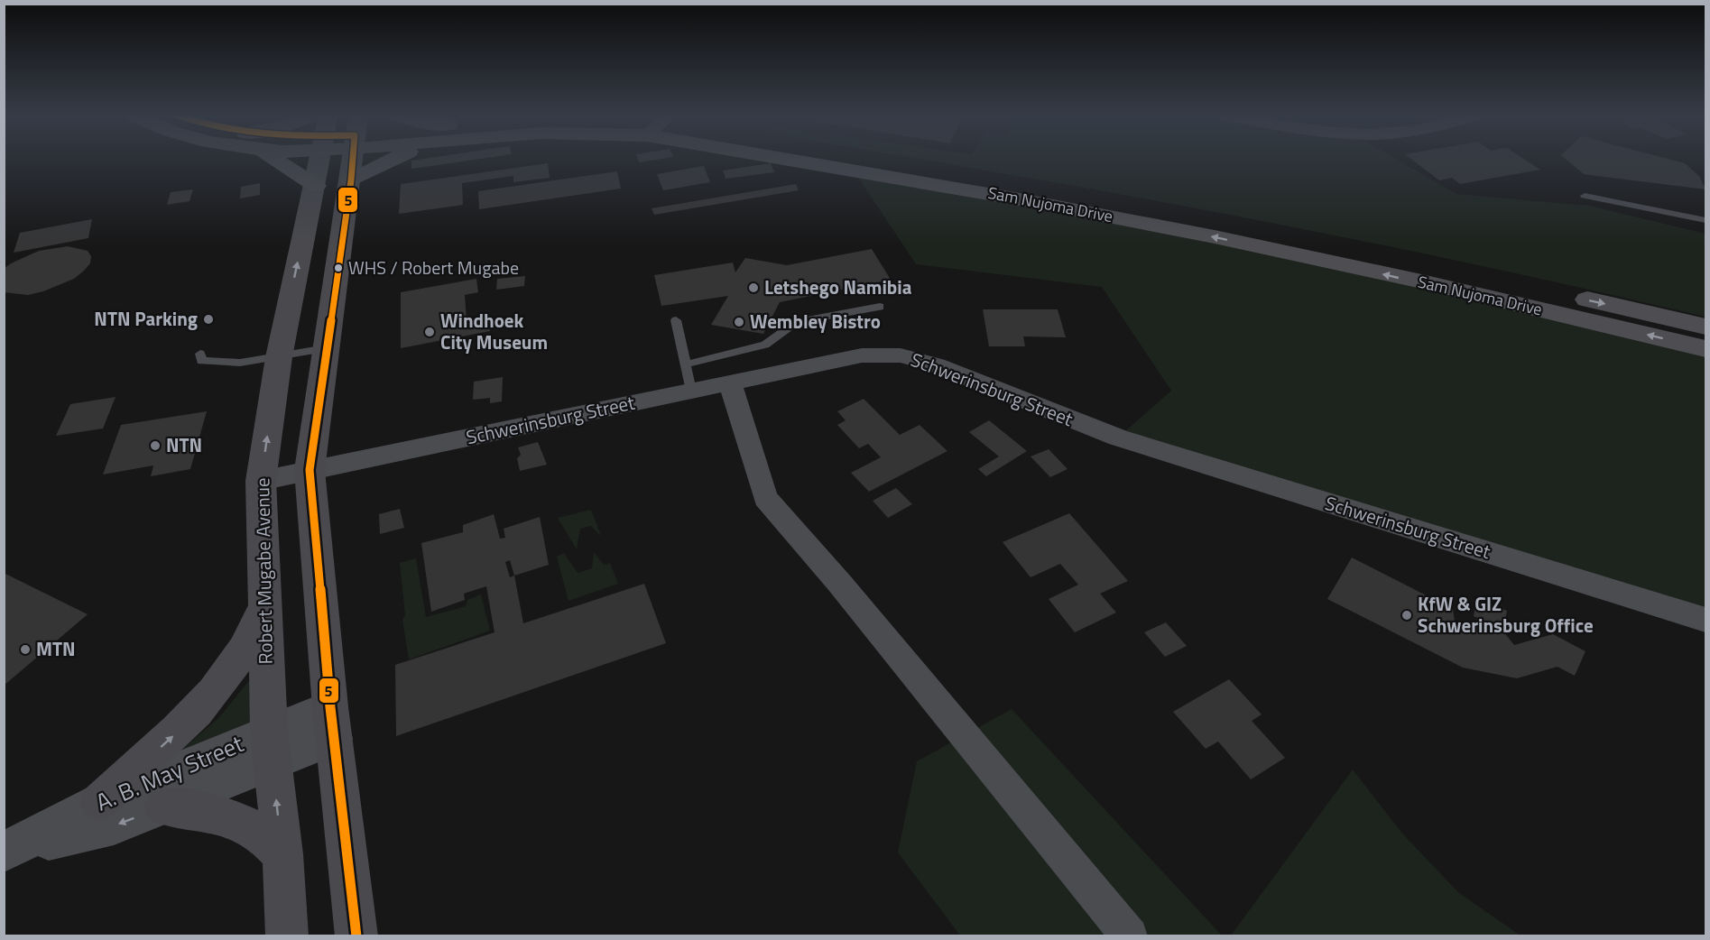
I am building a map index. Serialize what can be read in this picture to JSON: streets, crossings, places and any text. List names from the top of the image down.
{
  "streets": {
    "highway": ["Sam Nujoma Drive"],
    "main road": ["Robert Mugabe Avenue"],
    "street": ["Schwerinsburg Street", "A. B. May Street"]
  },
  "crossings": [
    ["Schwerinsburg Street", "Robert Mugabe Avenue"],
    ["Robert Mugabe Avenue", "A. B. May Street"]
  ],
  "places": [
    "WHS / Robert Mugabe",
    "Letshego Namibia",
    "NTN Parking",
    "Wembley Bistro",
    "Windhoek City Museum",
    "NTN",
    "KfW & GIZ Schwerinsburg Office",
    "MTN"
  ],
  "lines": ["transit line 5"]
}
